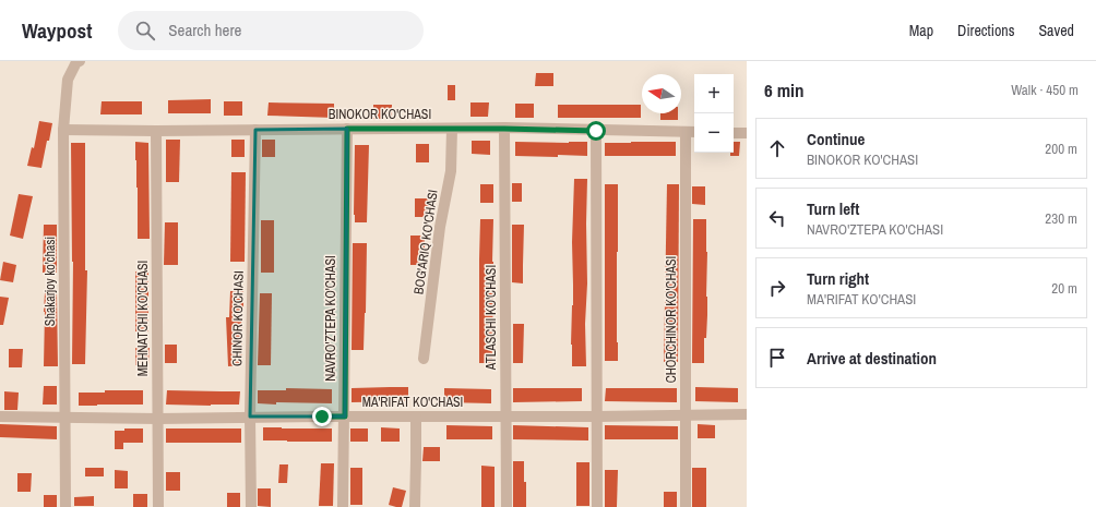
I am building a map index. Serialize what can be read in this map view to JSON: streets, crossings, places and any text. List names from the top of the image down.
{
  "streets": {
    "street": [
      "BINOKOR KO'CHASI",
      "BOG'ARIQ KO'CHASI",
      "Shakarjoy ko'chasi",
      "ATLASCHI KO'CHASI",
      "MEHNATCHI KO'CHASI",
      "CHINOR KO'CHASI",
      "NAVRO'ZTEPA KO'CHASI",
      "CHORCHINOR KO'CHASI",
      "MA'RIFAT KO'CHASI"
    ]
  },
  "crossings": [
    ["BINOKOR KO'CHASI", "BOG'ARIQ KO'CHASI"],
    ["BINOKOR KO'CHASI", "Shakarjoy ko'chasi"],
    ["BINOKOR KO'CHASI", "ATLASCHI KO'CHASI"],
    ["BINOKOR KO'CHASI", "MEHNATCHI KO'CHASI"],
    ["BINOKOR KO'CHASI", "CHINOR KO'CHASI"],
    ["BINOKOR KO'CHASI", "NAVRO'ZTEPA KO'CHASI"],
    ["BINOKOR KO'CHASI", "CHORCHINOR KO'CHASI"],
    ["Shakarjoy ko'chasi", "MA'RIFAT KO'CHASI"],
    ["ATLASCHI KO'CHASI", "MA'RIFAT KO'CHASI"],
    ["MEHNATCHI KO'CHASI", "MA'RIFAT KO'CHASI"],
    ["CHINOR KO'CHASI", "MA'RIFAT KO'CHASI"],
    ["NAVRO'ZTEPA KO'CHASI", "MA'RIFAT KO'CHASI"],
    ["CHORCHINOR KO'CHASI", "MA'RIFAT KO'CHASI"]
  ],
  "north": "left",
  "page": {
    "header": "Waypost",
    "search": "Search here",
    "nav": ["Map", "Directions", "Saved"],
    "heading": ["6 min", "Walk · 450 m"],
    "map_buttons": ["+", "−"],
    "list": [
      ["Continue", "BINOKOR KO'CHASI", "200 m"],
      ["Turn left", "NAVRO'ZTEPA KO'CHASI", "230 m"],
      ["Turn right", "MA'RIFAT KO'CHASI", "20 m"],
      "Arrive at destination"
    ]
  }
}
